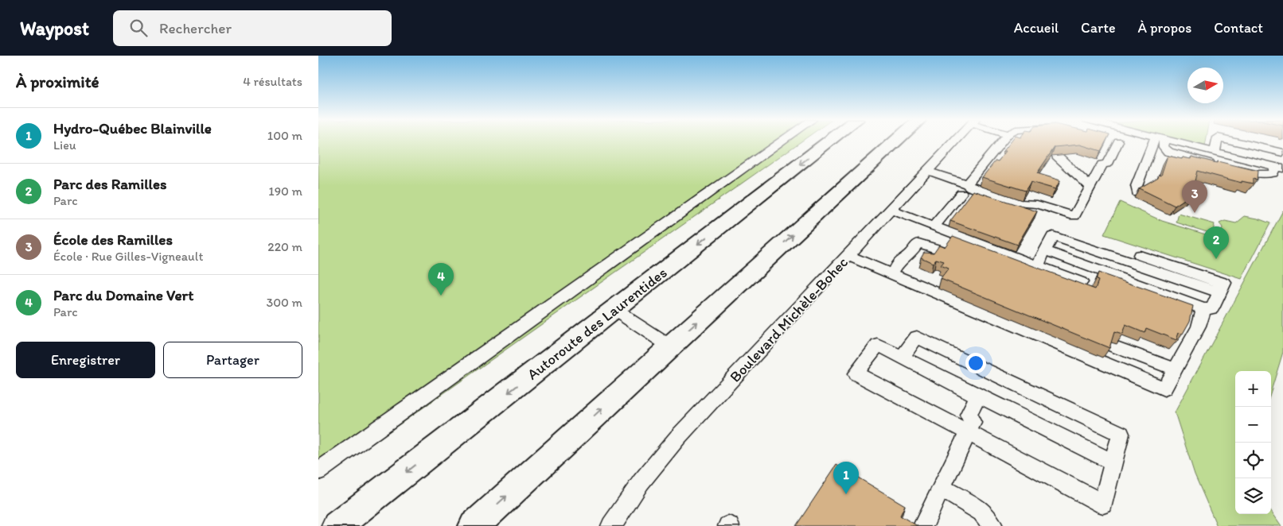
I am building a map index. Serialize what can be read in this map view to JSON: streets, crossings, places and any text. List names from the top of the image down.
{
  "streets": {
    "highway": ["Autoroute des Laurentides"],
    "street": ["Boulevard Michèle-Bohec"]
  },
  "north": "right",
  "page": {
    "header": "Waypost",
    "search": "Rechercher",
    "nav": [
      "Accueil",
      "Carte",
      "À propos",
      "Contact"
    ],
    "heading": ["À proximité", "4 résultats"],
    "list": [
      {
        "mark": "1",
        "name": "Hydro-Québec Blainville",
        "note": "Lieu",
        "value": "100 m"
      },
      {
        "mark": "2",
        "name": "Parc des Ramilles",
        "note": "Parc",
        "value": "190 m"
      },
      {
        "mark": "3",
        "name": "École des Ramilles",
        "note": "École · Rue Gilles-Vigneault",
        "value": "220 m"
      },
      {
        "mark": "4",
        "name": "Parc du Domaine Vert",
        "note": "Parc",
        "value": "300 m"
      }
    ],
    "pins": [
      "3",
      "2",
      "4",
      "1"
    ],
    "buttons": ["Enregistrer", "Partager"],
    "map_buttons": ["+", "−"]
  }
}
